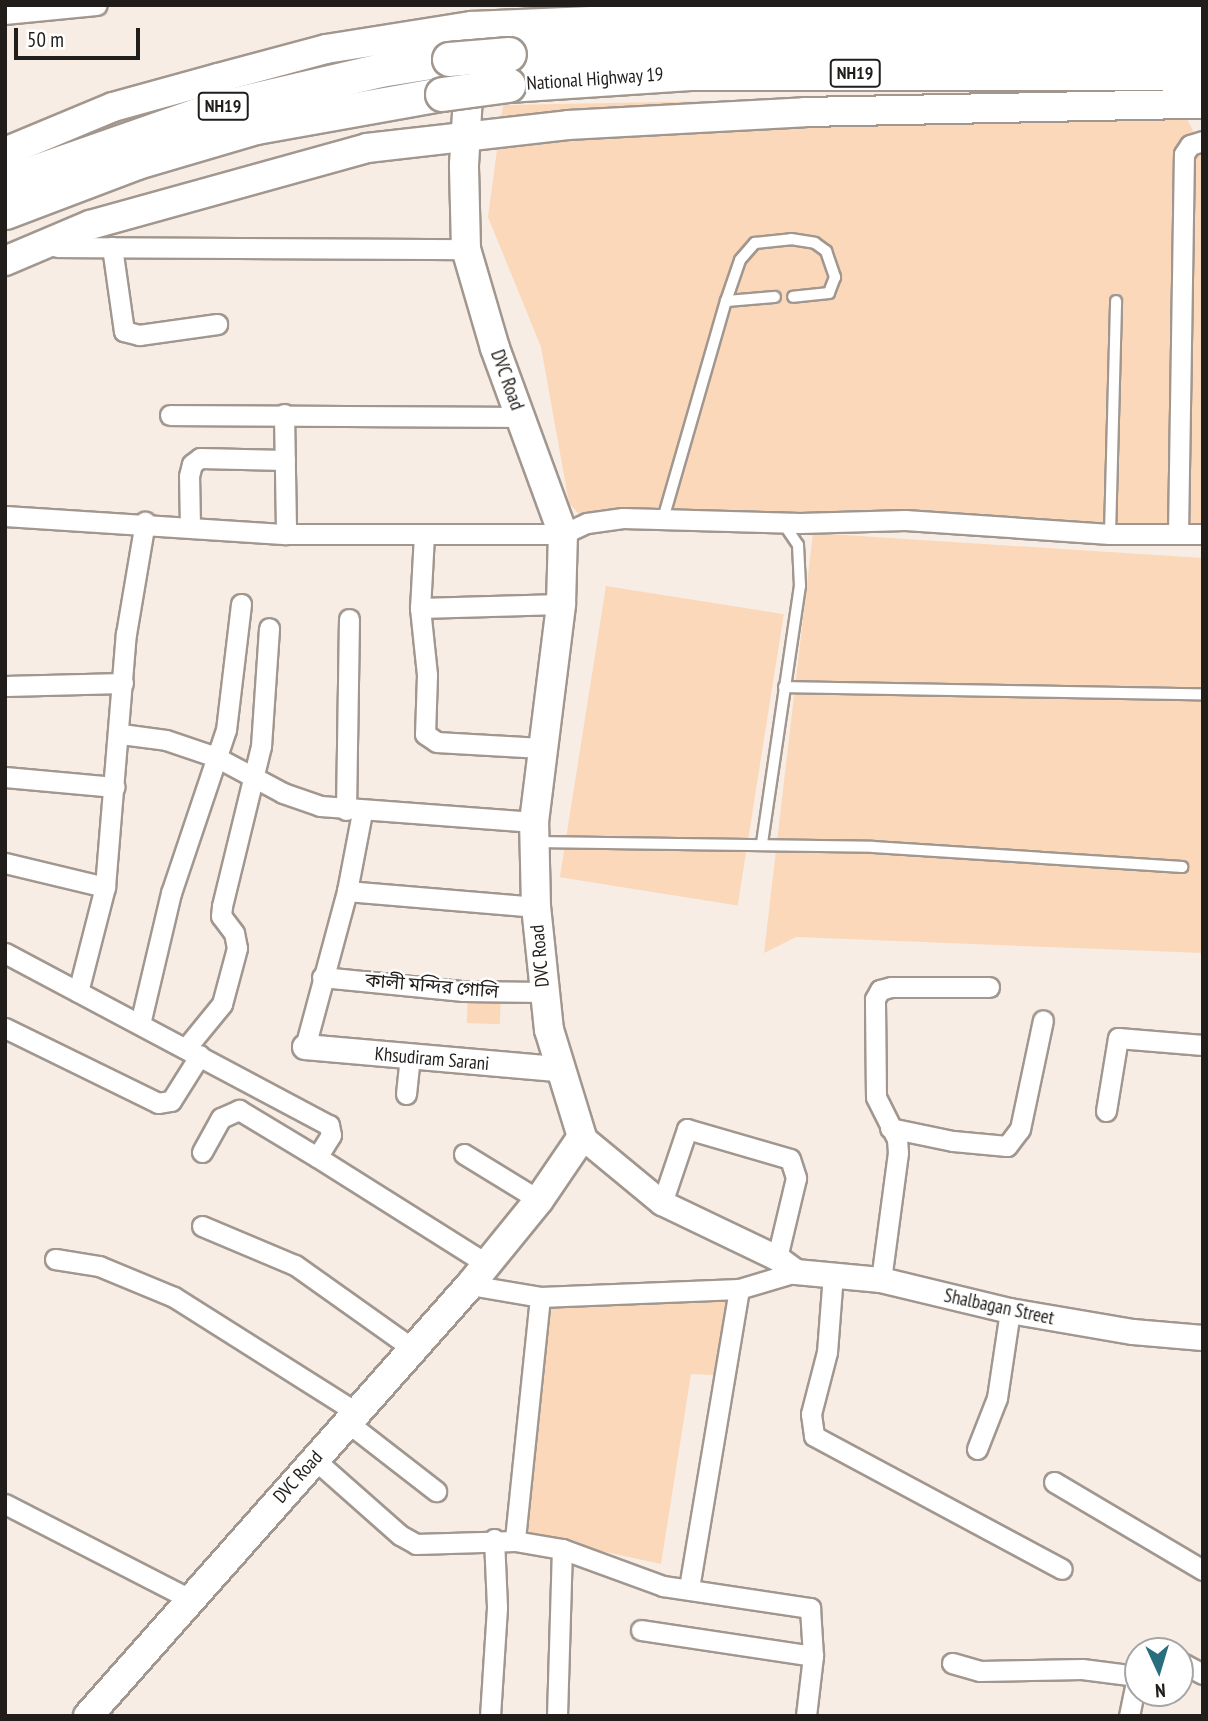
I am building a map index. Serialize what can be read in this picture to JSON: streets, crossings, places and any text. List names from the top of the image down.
{
  "streets": {
    "highway": ["NH19", "National Highway 19"],
    "main road": ["DVC Road"],
    "street": ["কালী মন্দির গোলি", "Khsudiram Sarani", "Shalbagan Street"]
  },
  "crossings": [
    ["NH19", "National Highway 19"],
    ["DVC Road", "কালী মন্দির গোলি"],
    ["DVC Road", "Khsudiram Sarani"]
  ],
  "scale_bar": "50 m",
  "north": "bottom"
}
